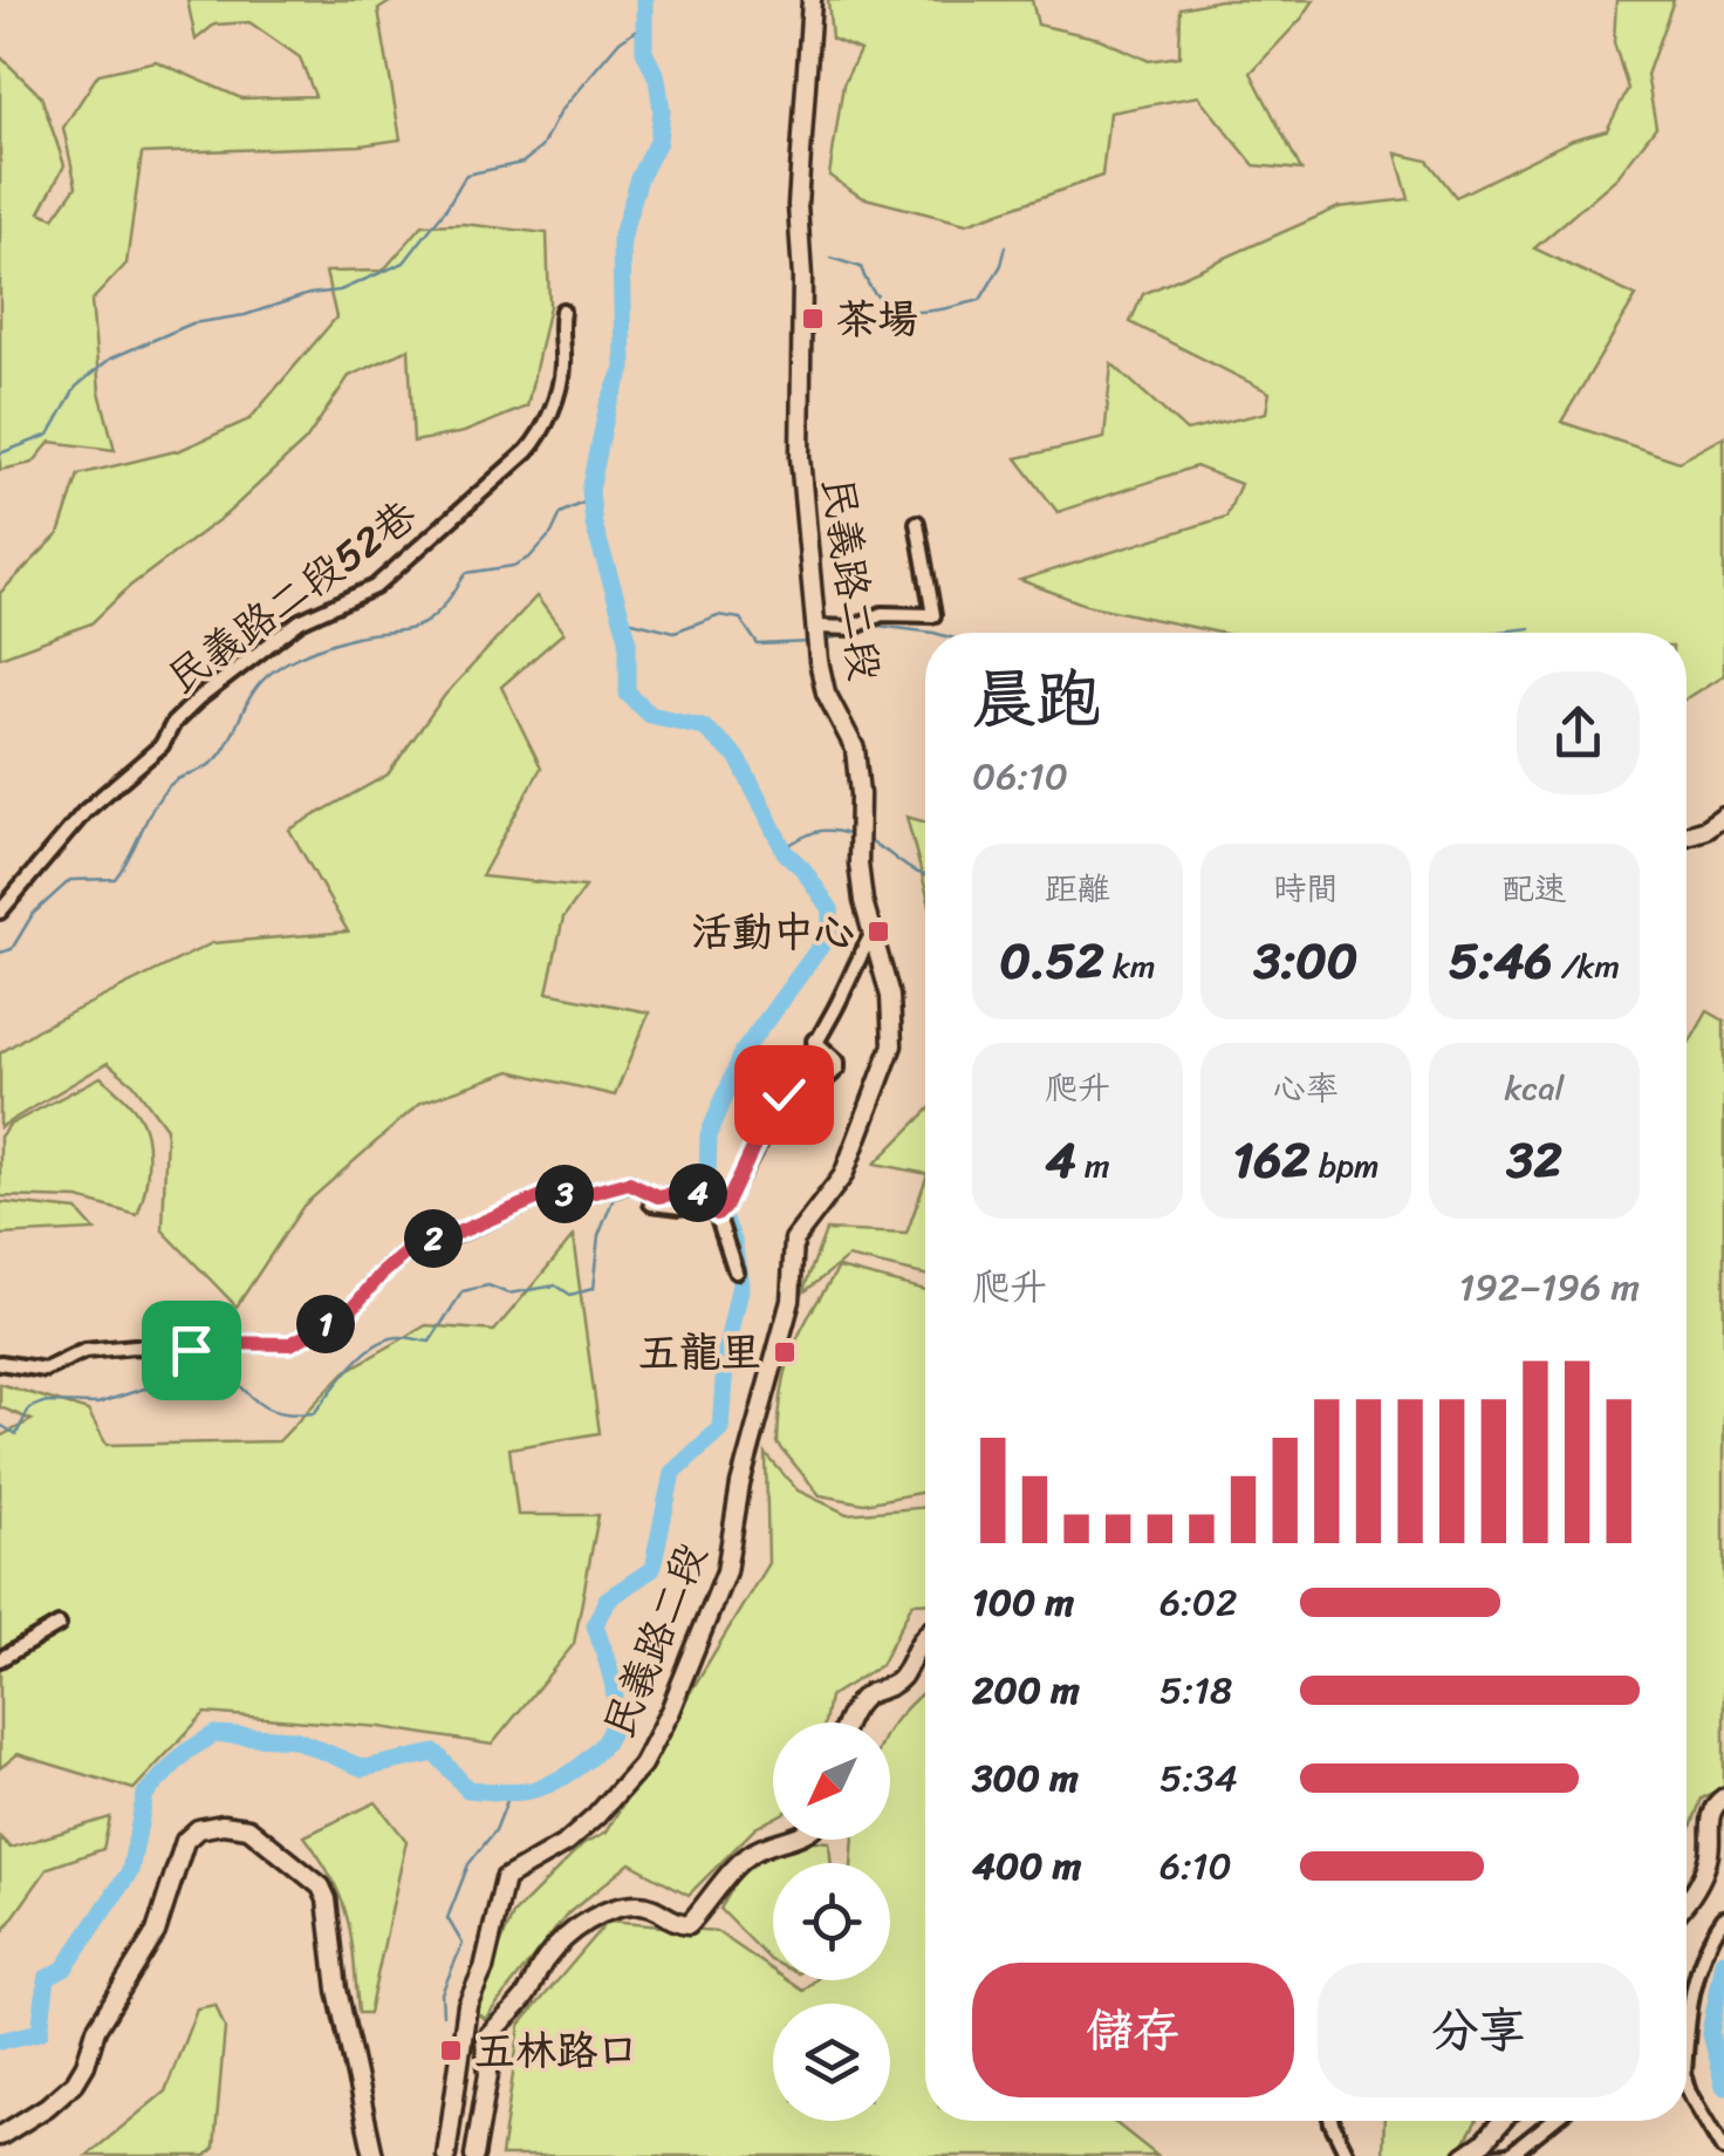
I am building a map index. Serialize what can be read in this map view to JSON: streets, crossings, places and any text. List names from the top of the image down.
{
  "streets": {
    "main road": ["民義路二段"],
    "street": ["民義路二段52巷"]
  },
  "places": {
    "transit": [
      "茶場",
      "活動中心",
      "五龍里",
      "五林路口"
    ]
  },
  "north": "bottom left",
  "page": {
    "heading": ["晨跑", "06:10"],
    "stats": [
      ["距離", "0.52 km"],
      ["時間", "3:00"],
      ["配速", "5:46 /km"],
      ["爬升", "4 m"],
      ["心率", "162 bpm"],
      ["kcal", "32"]
    ],
    "pins": [
      "4",
      "3",
      "2",
      "1"
    ],
    "chart": ["爬升", "192–196 m"],
    "list": [
      {
        "name": "100 m",
        "note": "6:02"
      },
      {
        "name": "200 m",
        "note": "5:18"
      },
      {
        "name": "300 m",
        "note": "5:34"
      },
      {
        "name": "400 m",
        "note": "6:10"
      }
    ],
    "buttons": ["儲存", "分享"]
  }
}
